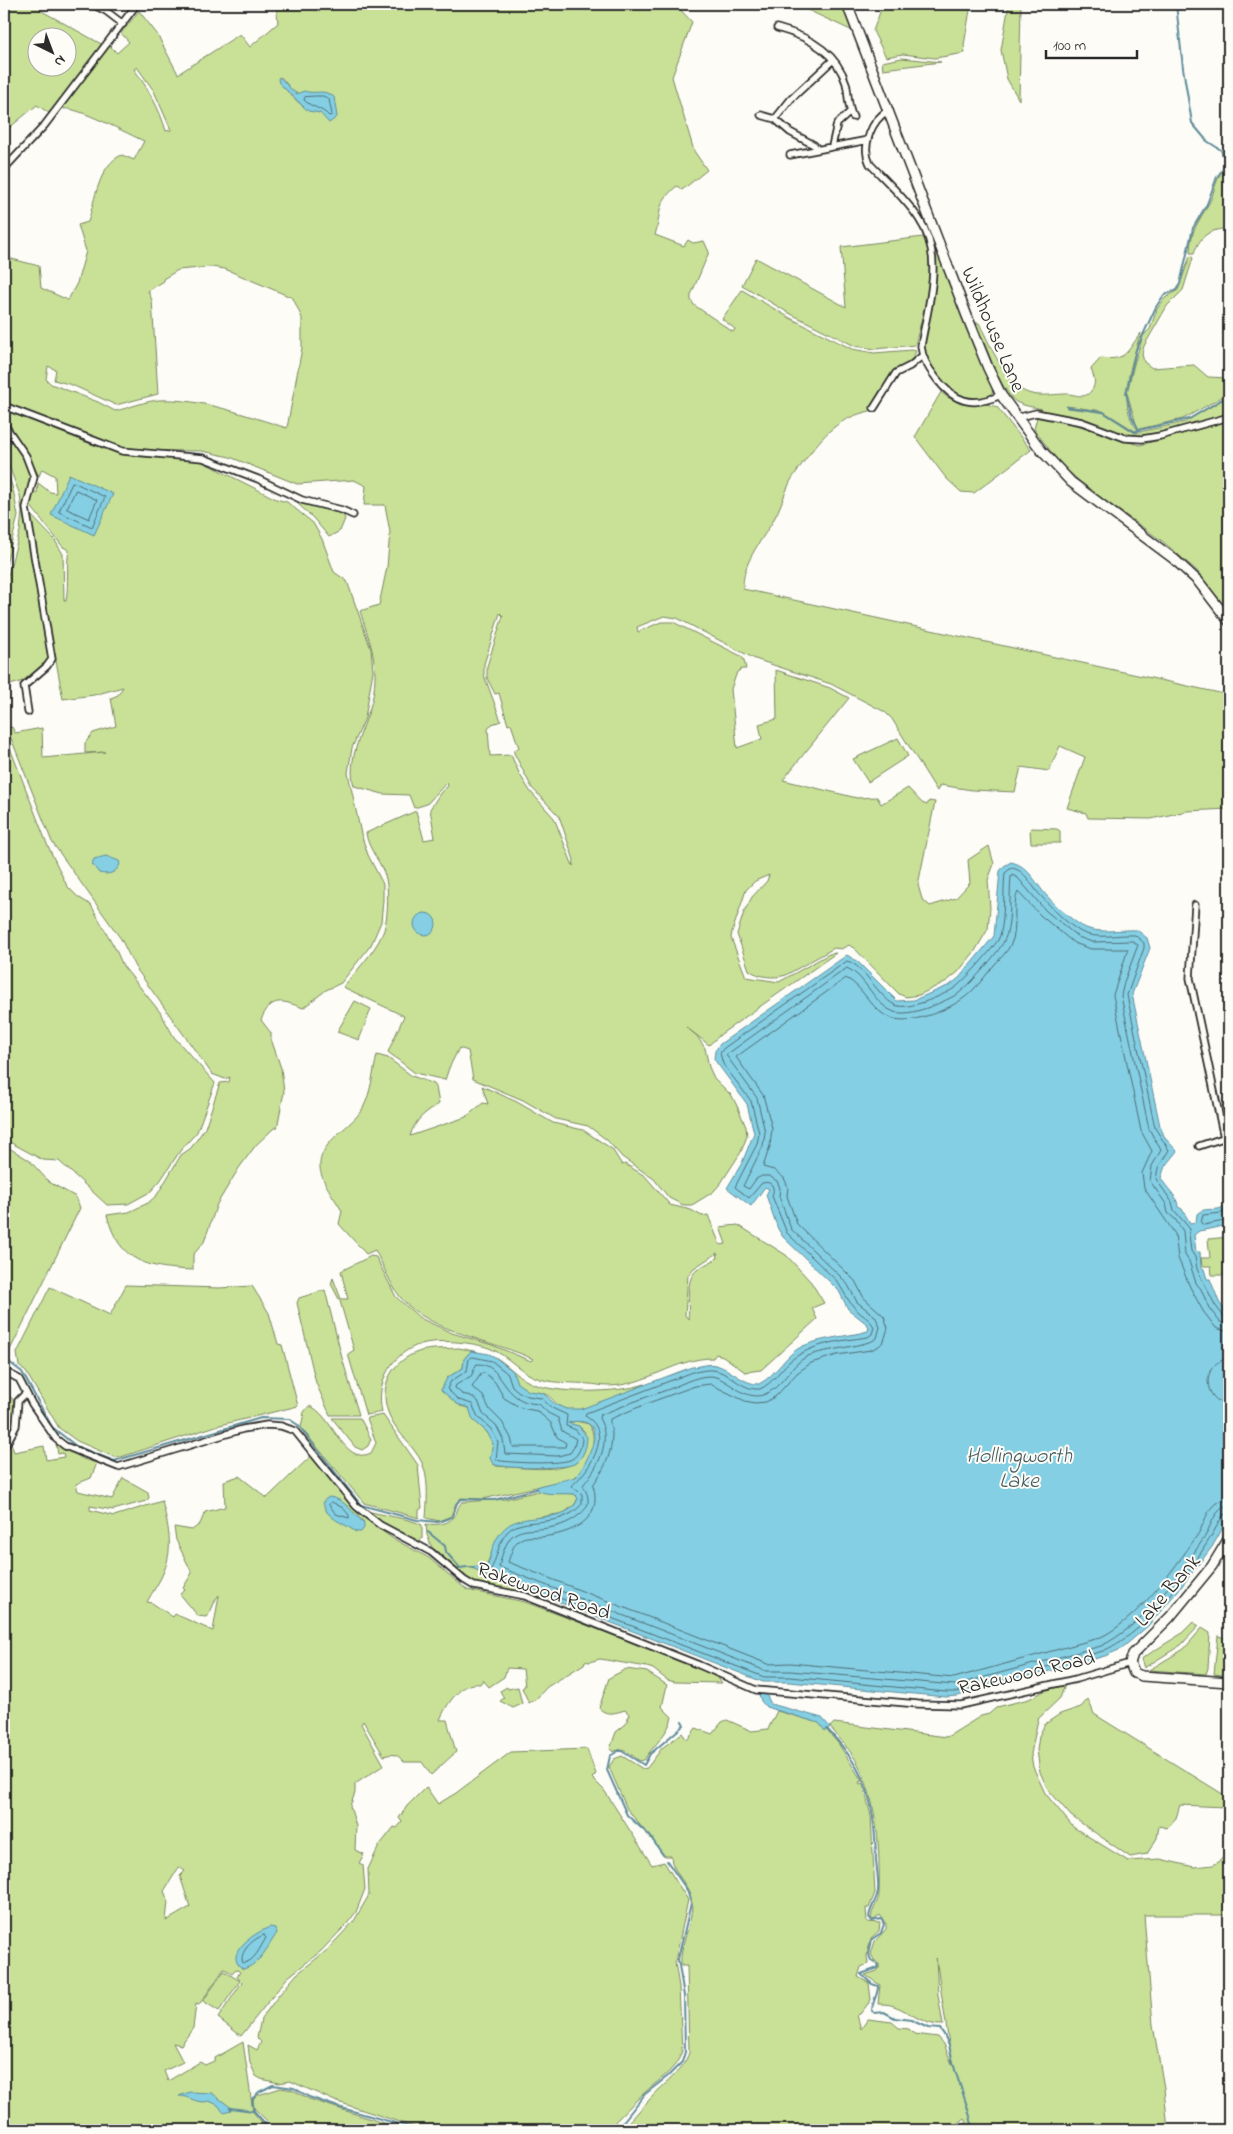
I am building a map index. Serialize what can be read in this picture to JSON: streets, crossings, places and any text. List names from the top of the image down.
{
  "streets": {
    "main road": ["Wildhouse Lane", "Lake Bank"],
    "street": ["Rakewood Road"]
  },
  "crossings": [
    ["Rakewood Road", "Lake Bank"]
  ],
  "water": ["Hollingworth Lake"],
  "scale_bar": "100 m",
  "north": "bottom right"
}
